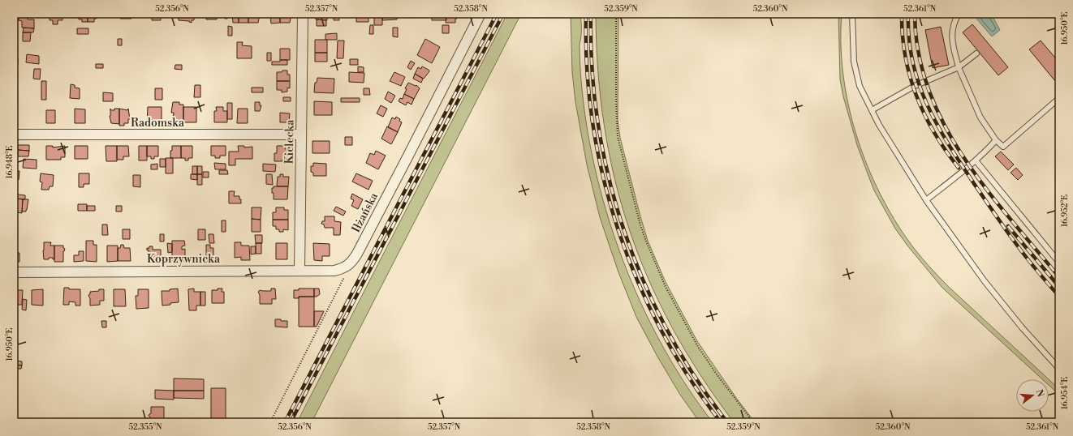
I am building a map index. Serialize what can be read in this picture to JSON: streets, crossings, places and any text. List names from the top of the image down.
{
  "streets": {
    "street": [
      "Radomska",
      "Kielecka",
      "Iłżańska",
      "Koprzywnicka"
    ]
  },
  "crossings": [
    ["Radomska", "Kielecka"],
    ["Kielecka", "Koprzywnicka"],
    ["Iłżańska", "Koprzywnicka"]
  ],
  "north": "right",
  "coordinates": [
    "52.356°N",
    "52.357°N",
    "52.358°N",
    "52.359°N",
    "52.360°N",
    "52.361°N",
    "16.950°E",
    "16.948°E",
    "16.952°E",
    "16.954°E",
    "52.355°N"
  ]
}
